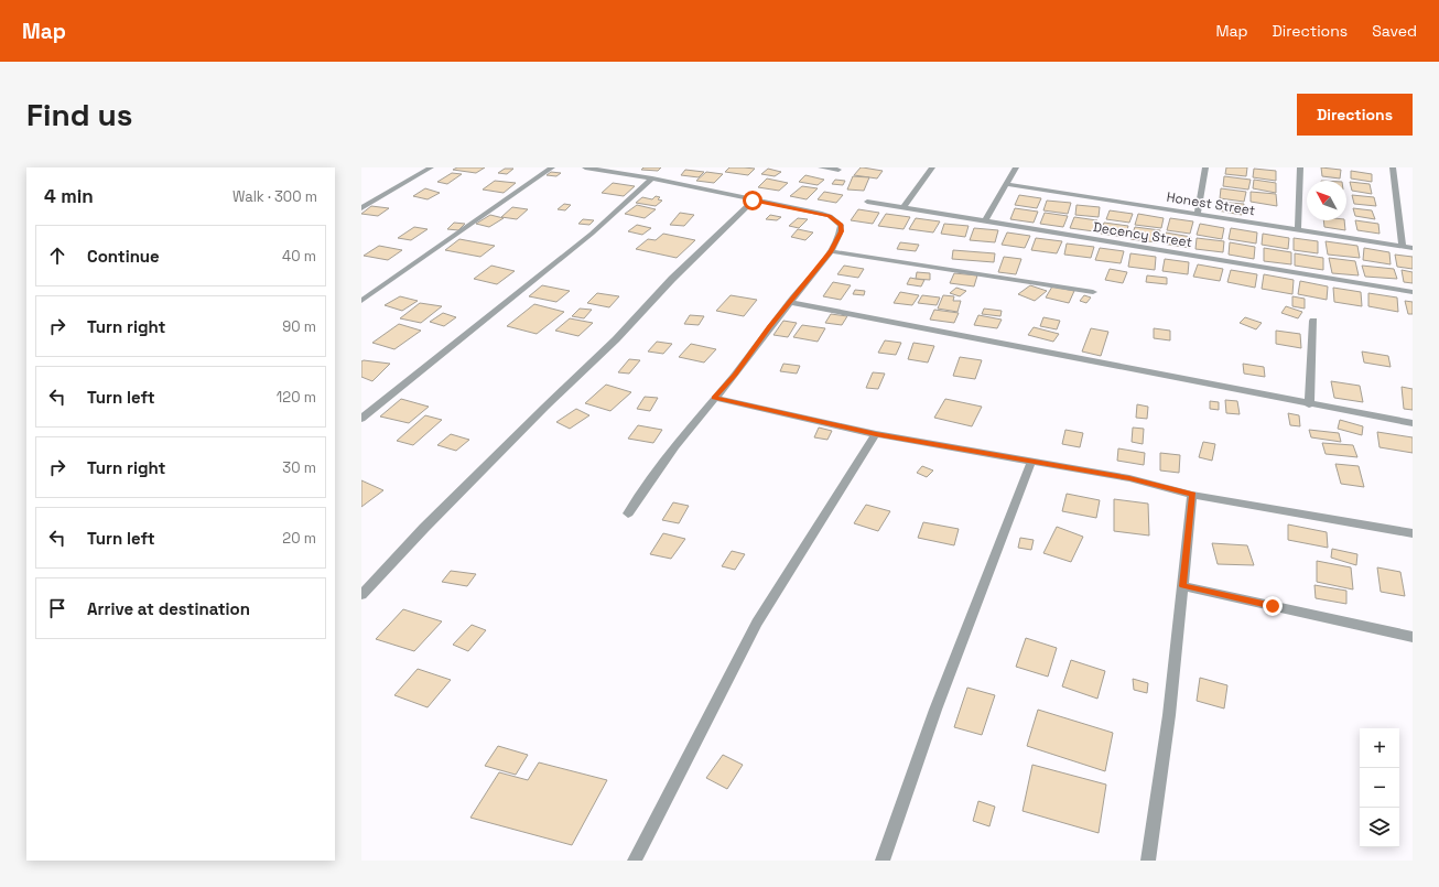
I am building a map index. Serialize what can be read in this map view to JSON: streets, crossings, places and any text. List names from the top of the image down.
{
  "streets": {
    "street": ["Honest Street", "Decency Street"]
  },
  "north": "top left",
  "page": {
    "header": "Map",
    "nav": ["Map", "Directions", "Saved"],
    "buttons": "Directions",
    "title": "Find us",
    "heading": ["4 min", "Walk · 300 m"],
    "list": [
      ["Continue", "40 m"],
      ["Turn right", "90 m"],
      ["Turn left", "120 m"],
      ["Turn right", "30 m"],
      ["Turn left", "20 m"],
      "Arrive at destination"
    ],
    "map_buttons": ["+", "−"]
  }
}
